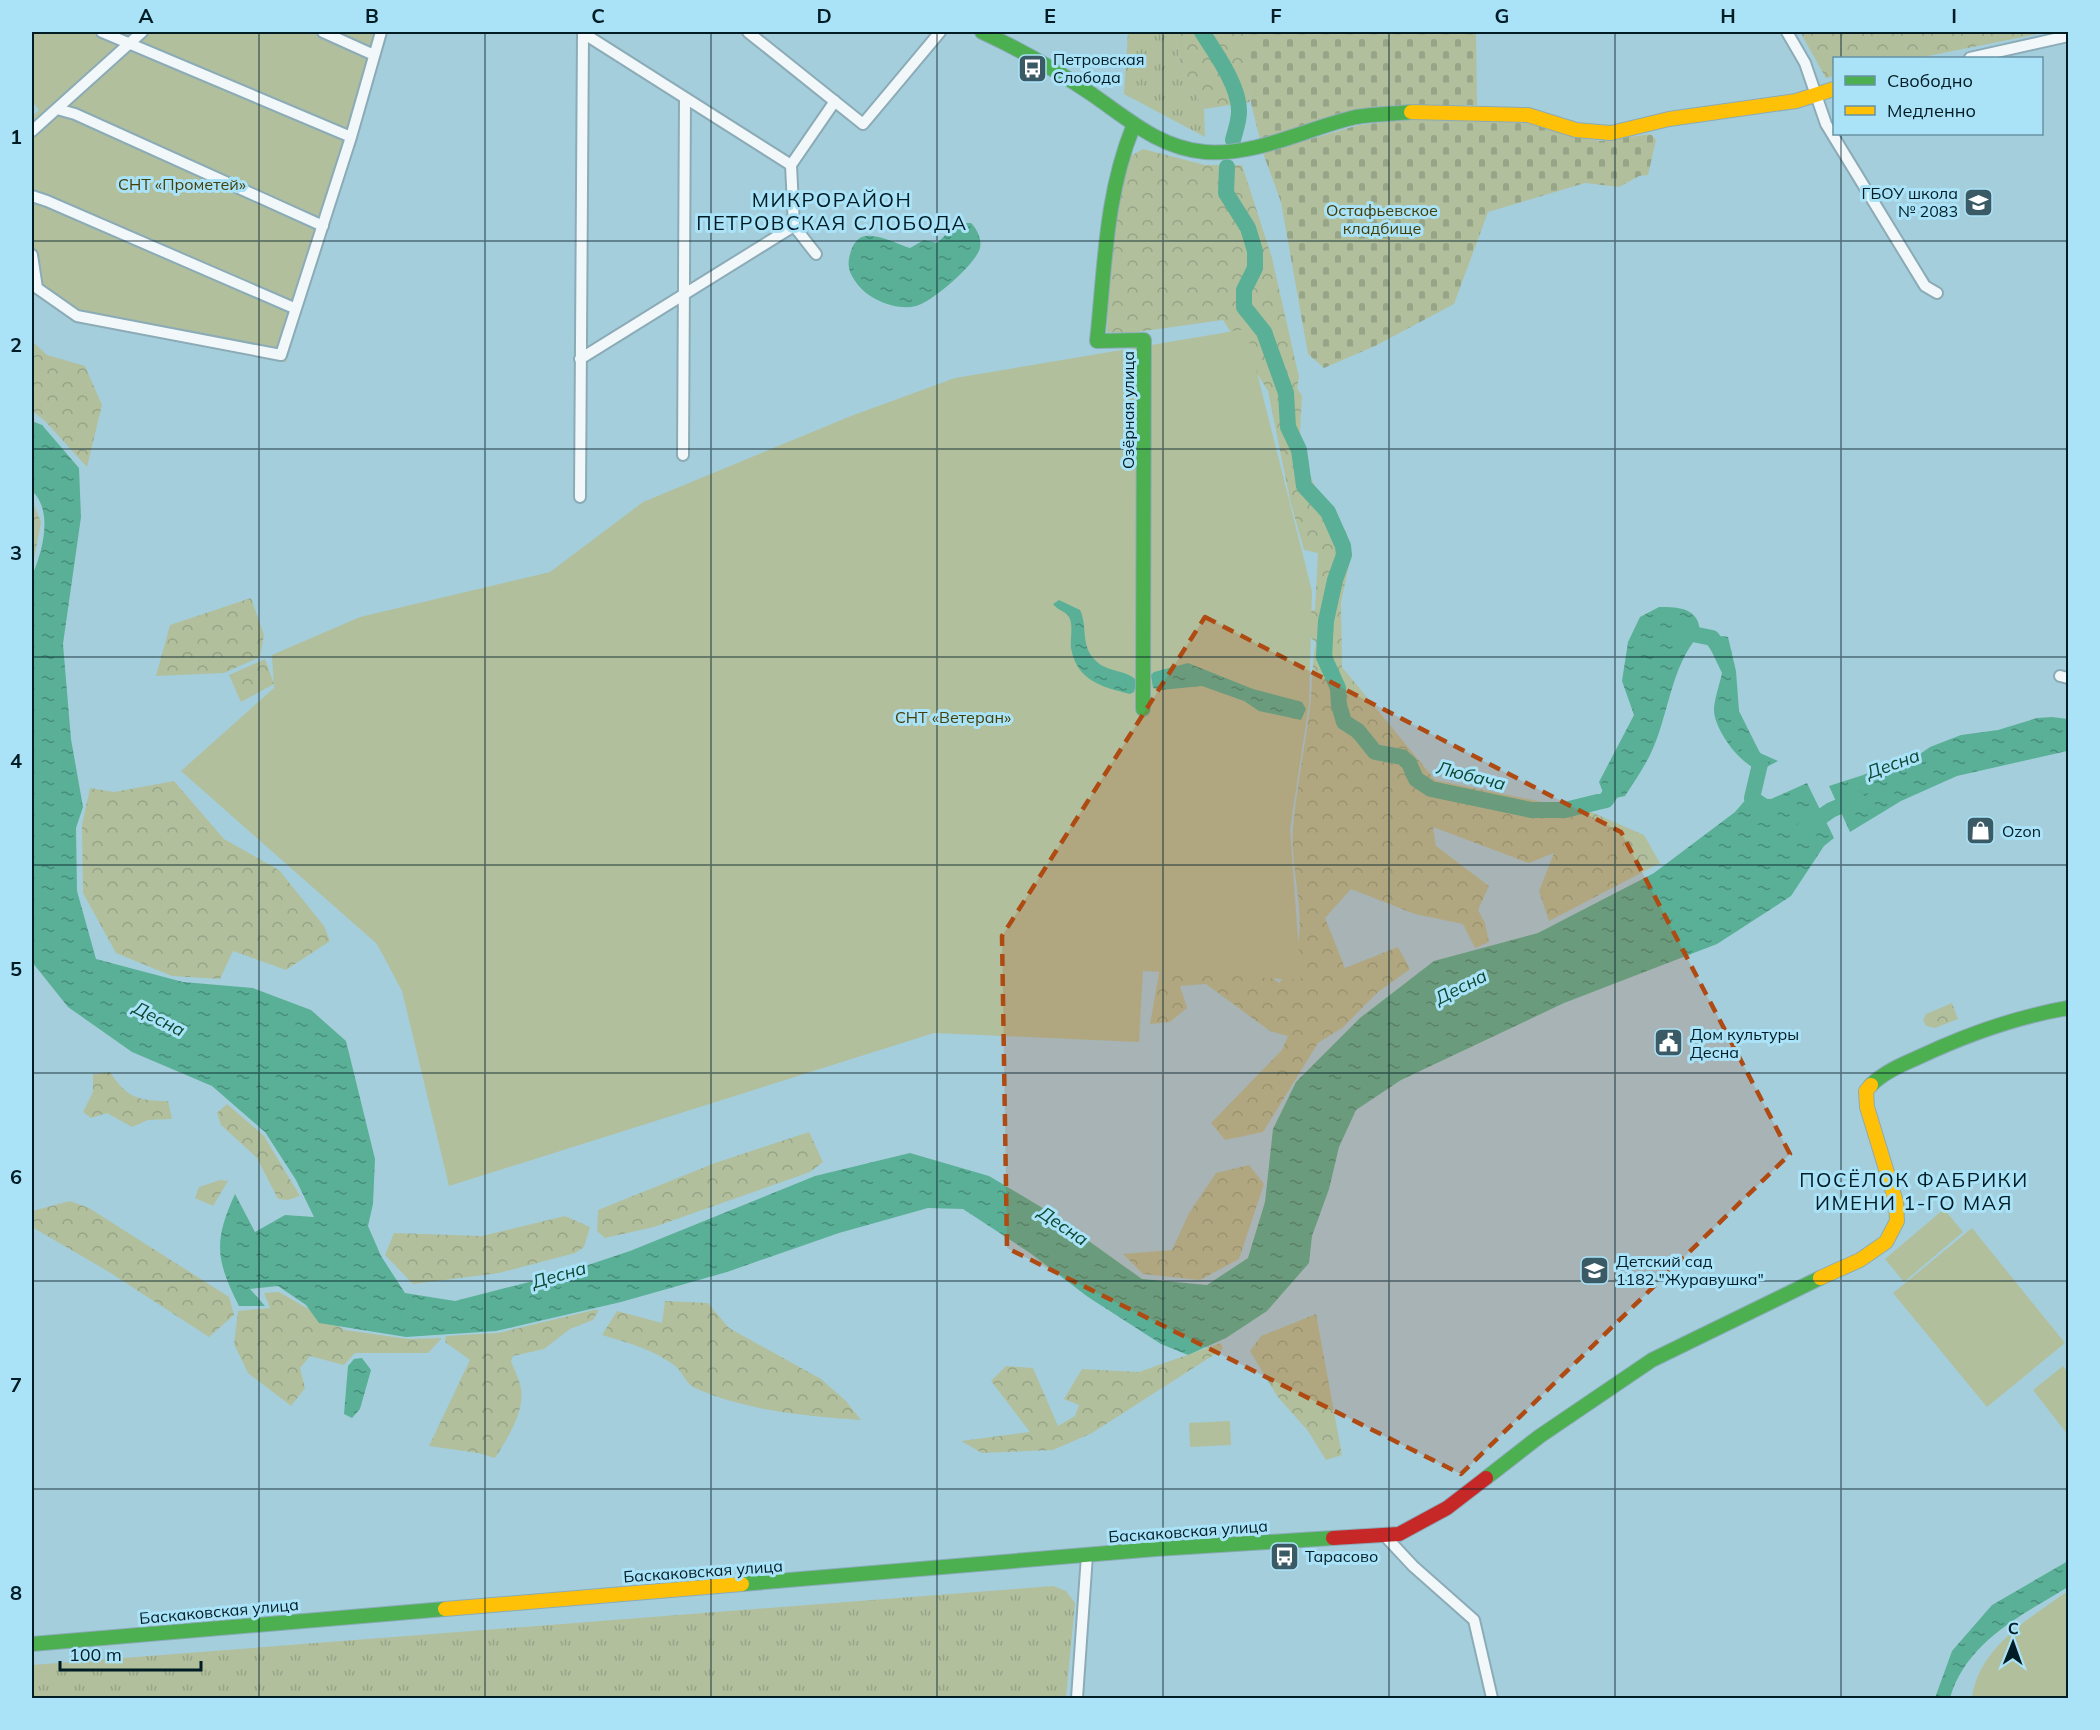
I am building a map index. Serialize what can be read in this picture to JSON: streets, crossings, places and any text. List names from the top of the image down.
{
  "streets": {
    "street": ["Озёрная улица", "Баскаковская улица"]
  },
  "districts": ["МИКРОРАЙОН ПЕТРОВСКАЯ СЛОБОДА", "ПОСЁЛОК ФАБРИКИ ИМЕНИ 1-ГО МАЯ"],
  "water": ["Десна", "Любача"],
  "parks": ["СНТ «Прометей»", "Остафьевское кладбище", "СНТ «Ветеран»"],
  "places": {
    "bus stop": ["Петровская Слобода", "Тарасово"],
    "school or university": ["ГБОУ школа № 2083", "Детский сад 1182 \"Журавушка\""],
    "shop": ["Ozon"],
    "public building": ["Дом культуры Десна"]
  },
  "legend": ["Свободно", "Медленно"],
  "scale_bar": "100 m",
  "north": "top",
  "grid": {
    "columns": [
      "A",
      "B",
      "C",
      "D",
      "E",
      "F",
      "G",
      "H",
      "I"
    ],
    "rows": [
      "1",
      "2",
      "3",
      "4",
      "5",
      "6",
      "7",
      "8"
    ]
  }
}
